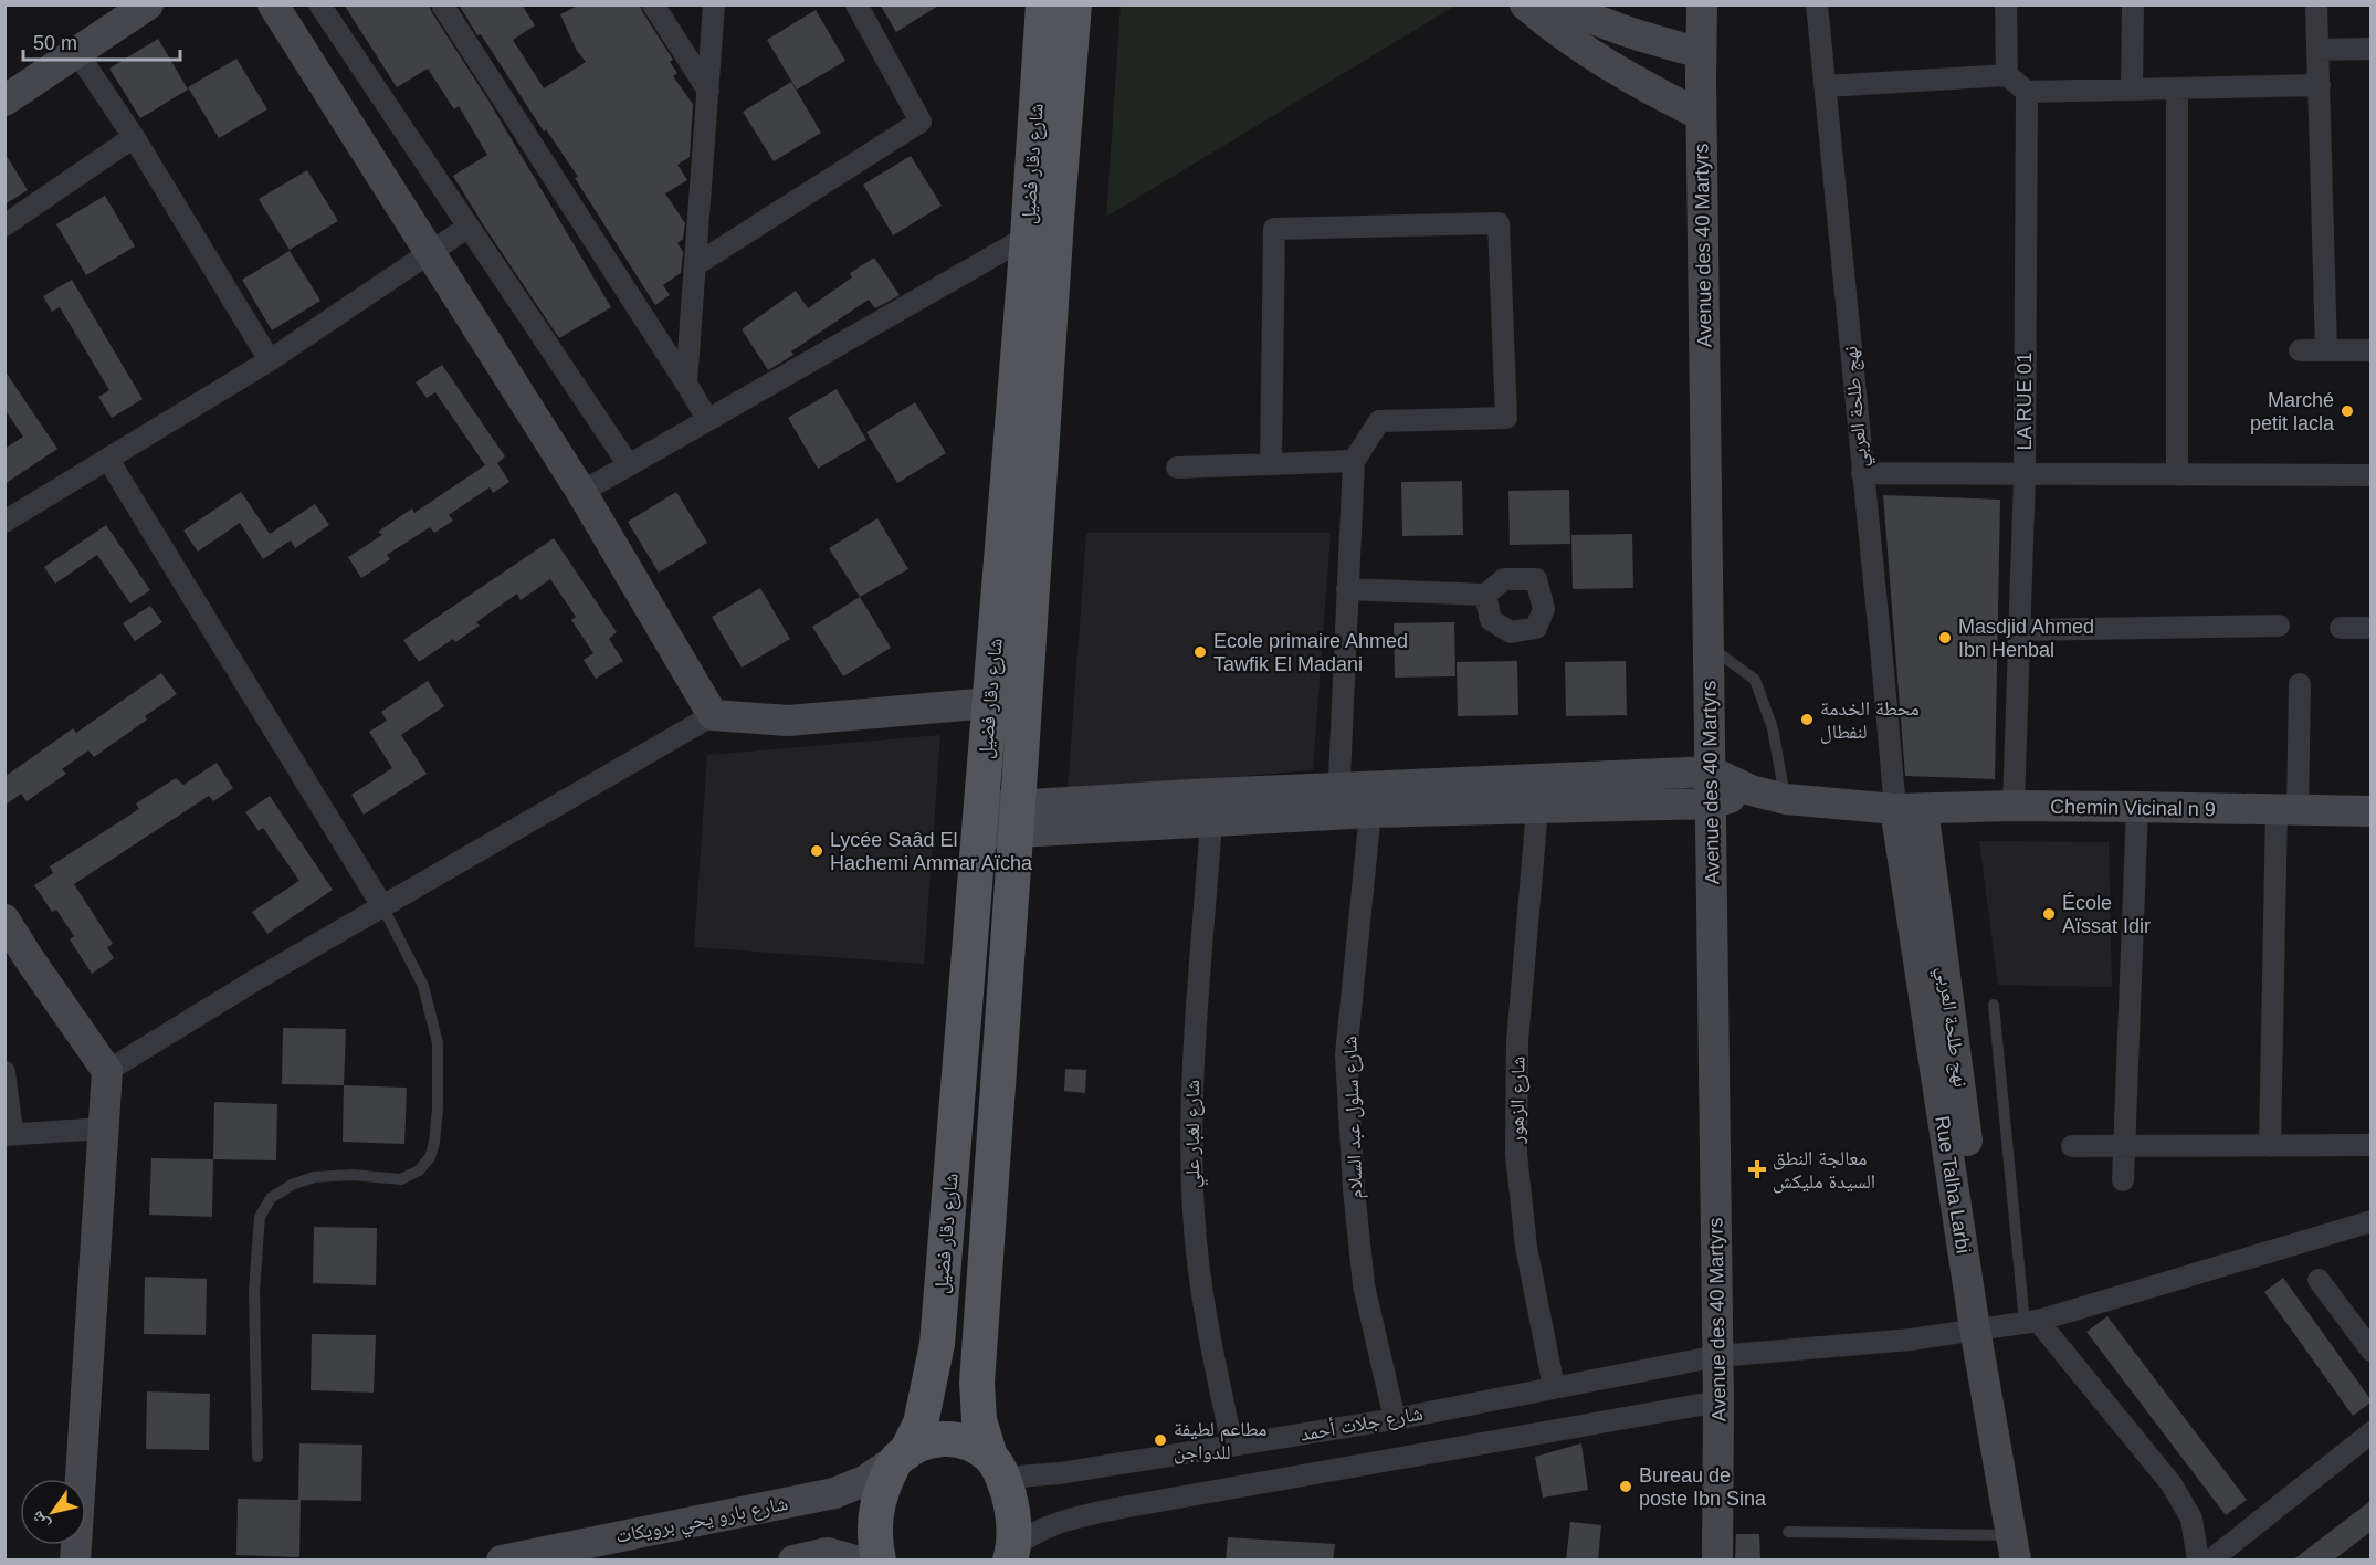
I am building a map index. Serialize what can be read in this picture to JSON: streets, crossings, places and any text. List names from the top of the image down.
{
  "streets": {
    "main road": ["شارع دقار فضيل"],
    "street": [
      "Avenue des 40 Martyrs",
      "LA RUE 01",
      "نهج طلحة العربي",
      "Chemin Vicinal n 9",
      "شارع الزهور",
      "شارع سلول عبد السلام",
      "شارع لغبار علي",
      "Rue Talha Larbi",
      "شارع جلات أحمد",
      "شارع بارو يحي برويكات"
    ]
  },
  "crossings": [
    ["شارع دقار فضيل", "شارع جلات أحمد"],
    ["شارع دقار فضيل", "شارع بارو يحي برويكات"],
    ["Avenue des 40 Martyrs", "Chemin Vicinal n 9"],
    ["Avenue des 40 Martyrs", "شارع جلات أحمد"],
    ["LA RUE 01", "Chemin Vicinal n 9"],
    ["نهج طلحة العربي", "Chemin Vicinal n 9"],
    ["نهج طلحة العربي", "Rue Talha Larbi"],
    ["Chemin Vicinal n 9", "Rue Talha Larbi"],
    ["شارع الزهور", "شارع جلات أحمد"],
    ["شارع سلول عبد السلام", "شارع جلات أحمد"],
    ["شارع لغبار علي", "شارع جلات أحمد"],
    ["Rue Talha Larbi", "شارع جلات أحمد"]
  ],
  "places": {
    "other": [
      "Marché petit lacla",
      "Masdjid Ahmed Ibn Henbal",
      "Ecole primaire Ahmed Tawfik El Madani",
      "محطة الخدمة لنفطال",
      "Lycée Saâd El Hachemi Ammar Aïcha",
      "École Aïssat Idir",
      "مطاعم لطيفة للدواجن",
      "Bureau de poste Ibn Sina"
    ],
    "health": ["معالجة النطق السيدة مليكش"]
  },
  "scale_bar": "50 m",
  "north": "bottom left"
}
